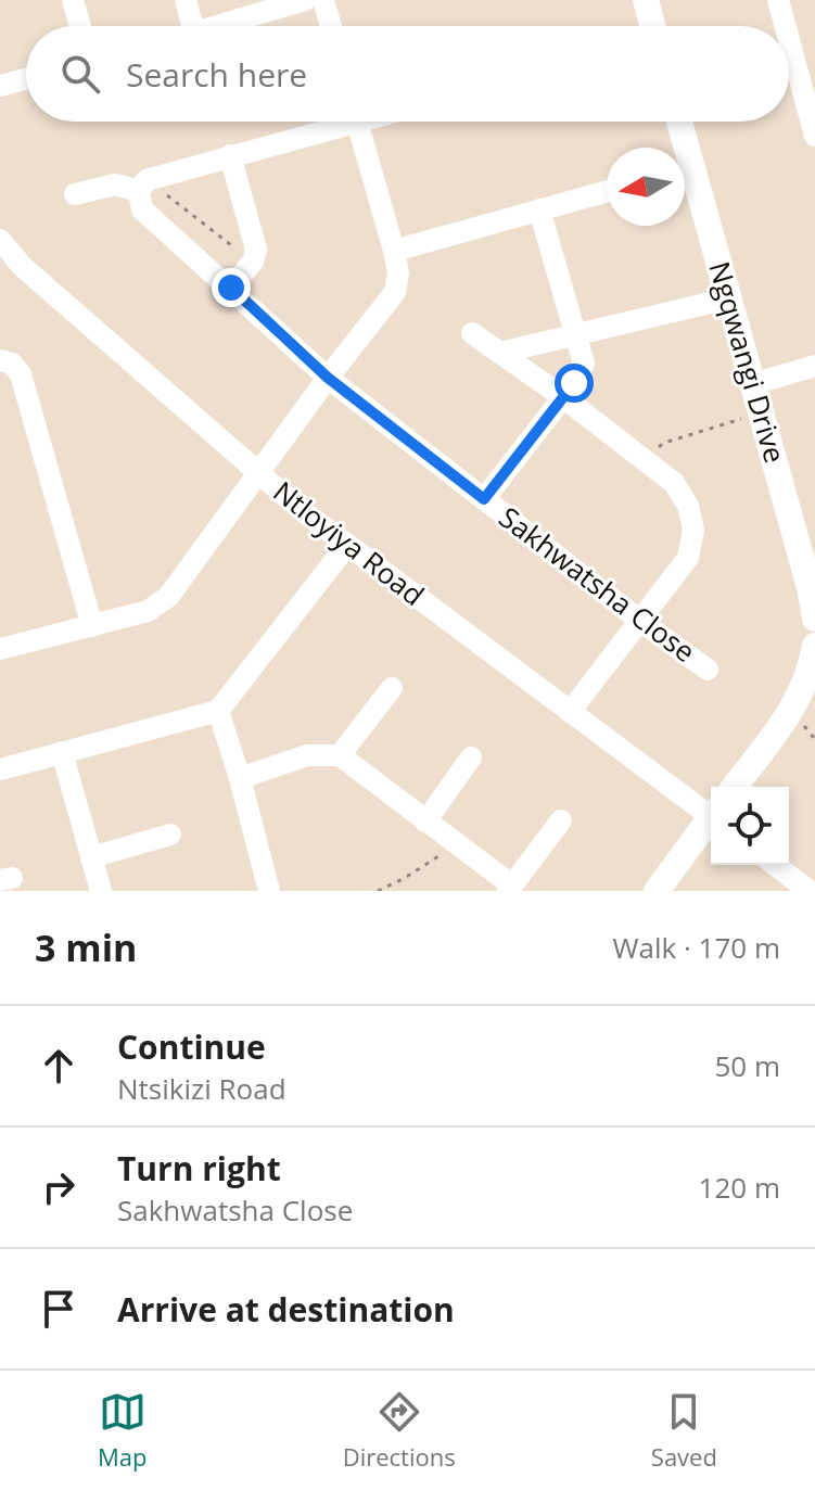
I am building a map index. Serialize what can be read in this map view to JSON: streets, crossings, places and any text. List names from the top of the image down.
{
  "streets": {
    "street": ["Ngqwangi Drive", "Ntloyiya Road", "Sakhwatsha Close"]
  },
  "north": "left",
  "page": {
    "search": "Search here",
    "heading": ["3 min", "Walk · 170 m"],
    "list": [
      ["Continue", "Ntsikizi Road", "50 m"],
      ["Turn right", "Sakhwatsha Close", "120 m"],
      "Arrive at destination"
    ],
    "nav": ["Map", "Directions", "Saved"]
  }
}
